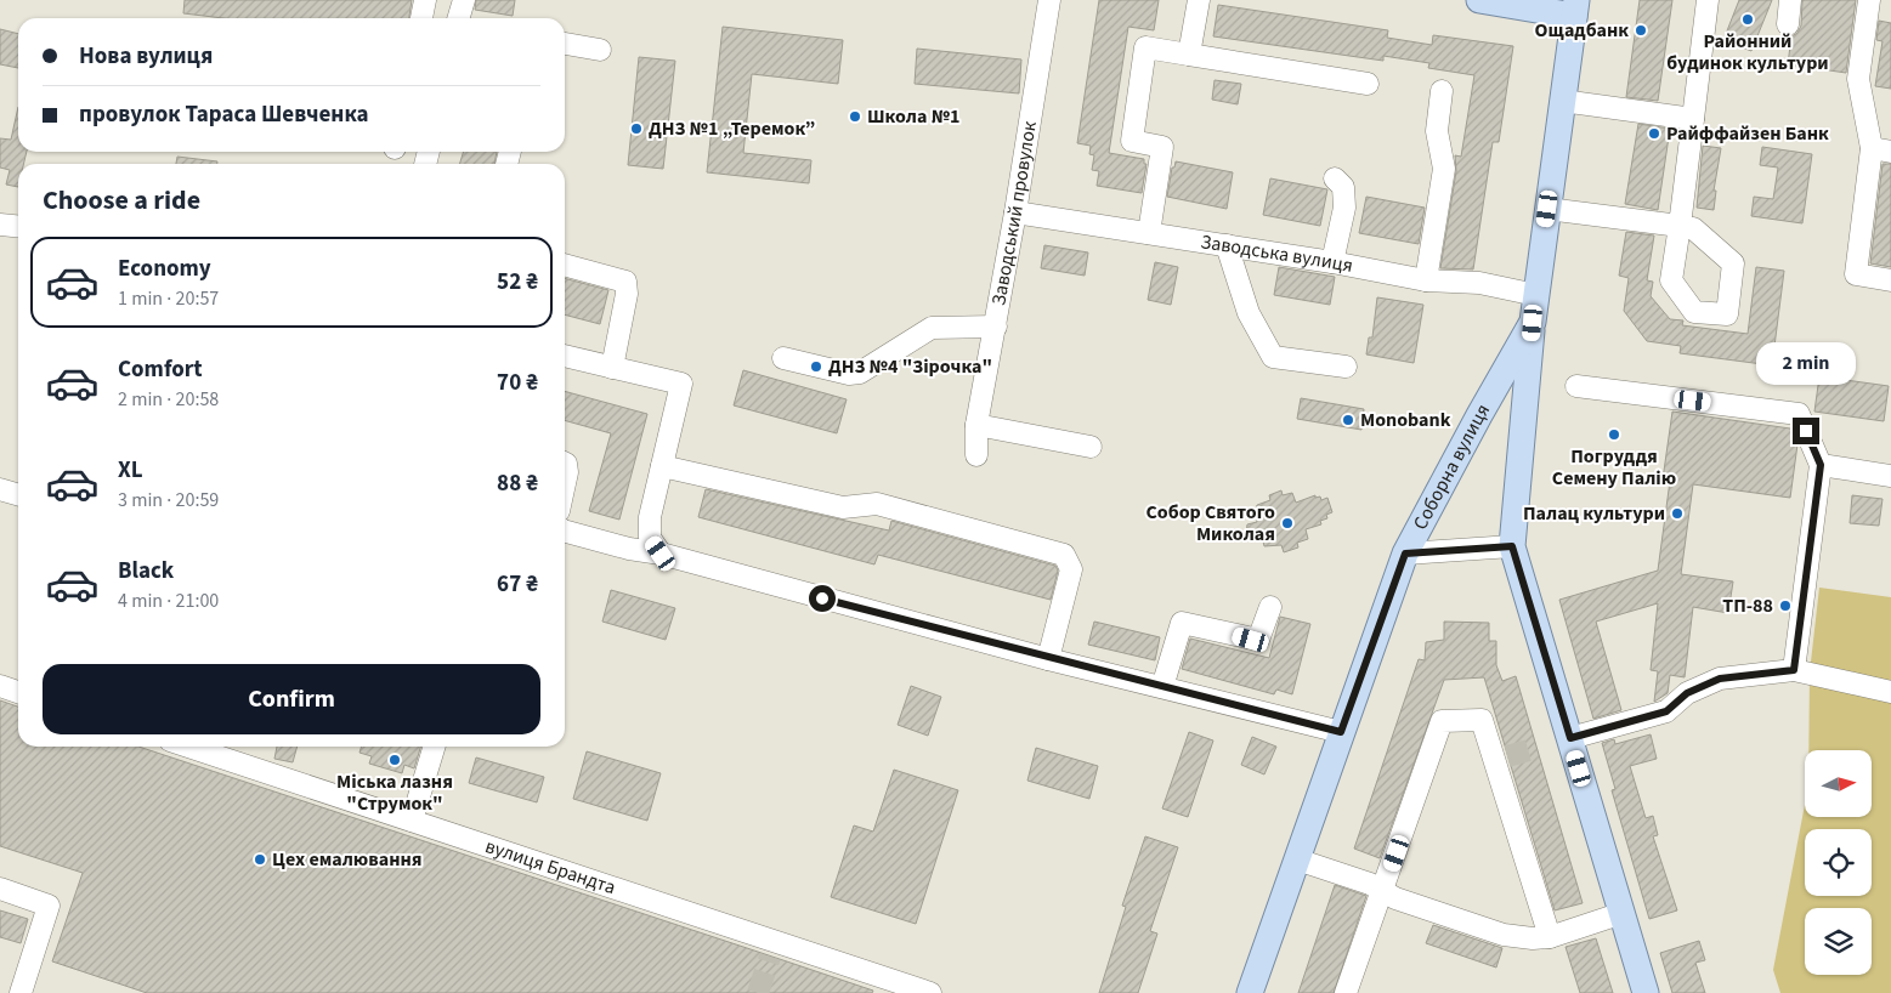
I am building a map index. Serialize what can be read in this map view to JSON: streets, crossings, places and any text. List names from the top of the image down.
{
  "streets": {
    "main road": ["Соборна вулиця"],
    "street": ["Заводський провулок", "Заводська вулиця", "вулиця Брандта"]
  },
  "crossings": [
    ["Заводський провулок", "Заводська вулиця"],
    ["Заводська вулиця", "Соборна вулиця"]
  ],
  "places": [
    "Районний будинок культури",
    "Ощадбанк",
    "Школа №1",
    "ДНЗ №1 „Теремок”",
    "Райффайзен Банк",
    "ДНЗ №4 \"Зірочка\"",
    "Monobank",
    "Погруддя Семену Палію",
    "Палац культури",
    "Собор Святого Миколая",
    "ТП-88",
    "Міська лазня \"Струмок\"",
    "Цех емалювання"
  ],
  "north": "right",
  "page": {
    "banner": ["Нова вулиця", "провулок Тараса Шевченка"],
    "heading": "Choose a ride",
    "list": [
      {
        "name": "Economy",
        "note": "1 min · 20:57",
        "value": "52 ₴"
      },
      {
        "name": "Comfort",
        "note": "2 min · 20:58",
        "value": "70 ₴"
      },
      {
        "name": "XL",
        "note": "3 min · 20:59",
        "value": "88 ₴"
      },
      {
        "name": "Black",
        "note": "4 min · 21:00",
        "value": "67 ₴"
      }
    ],
    "bubble": "2 min",
    "buttons": "Confirm"
  }
}
